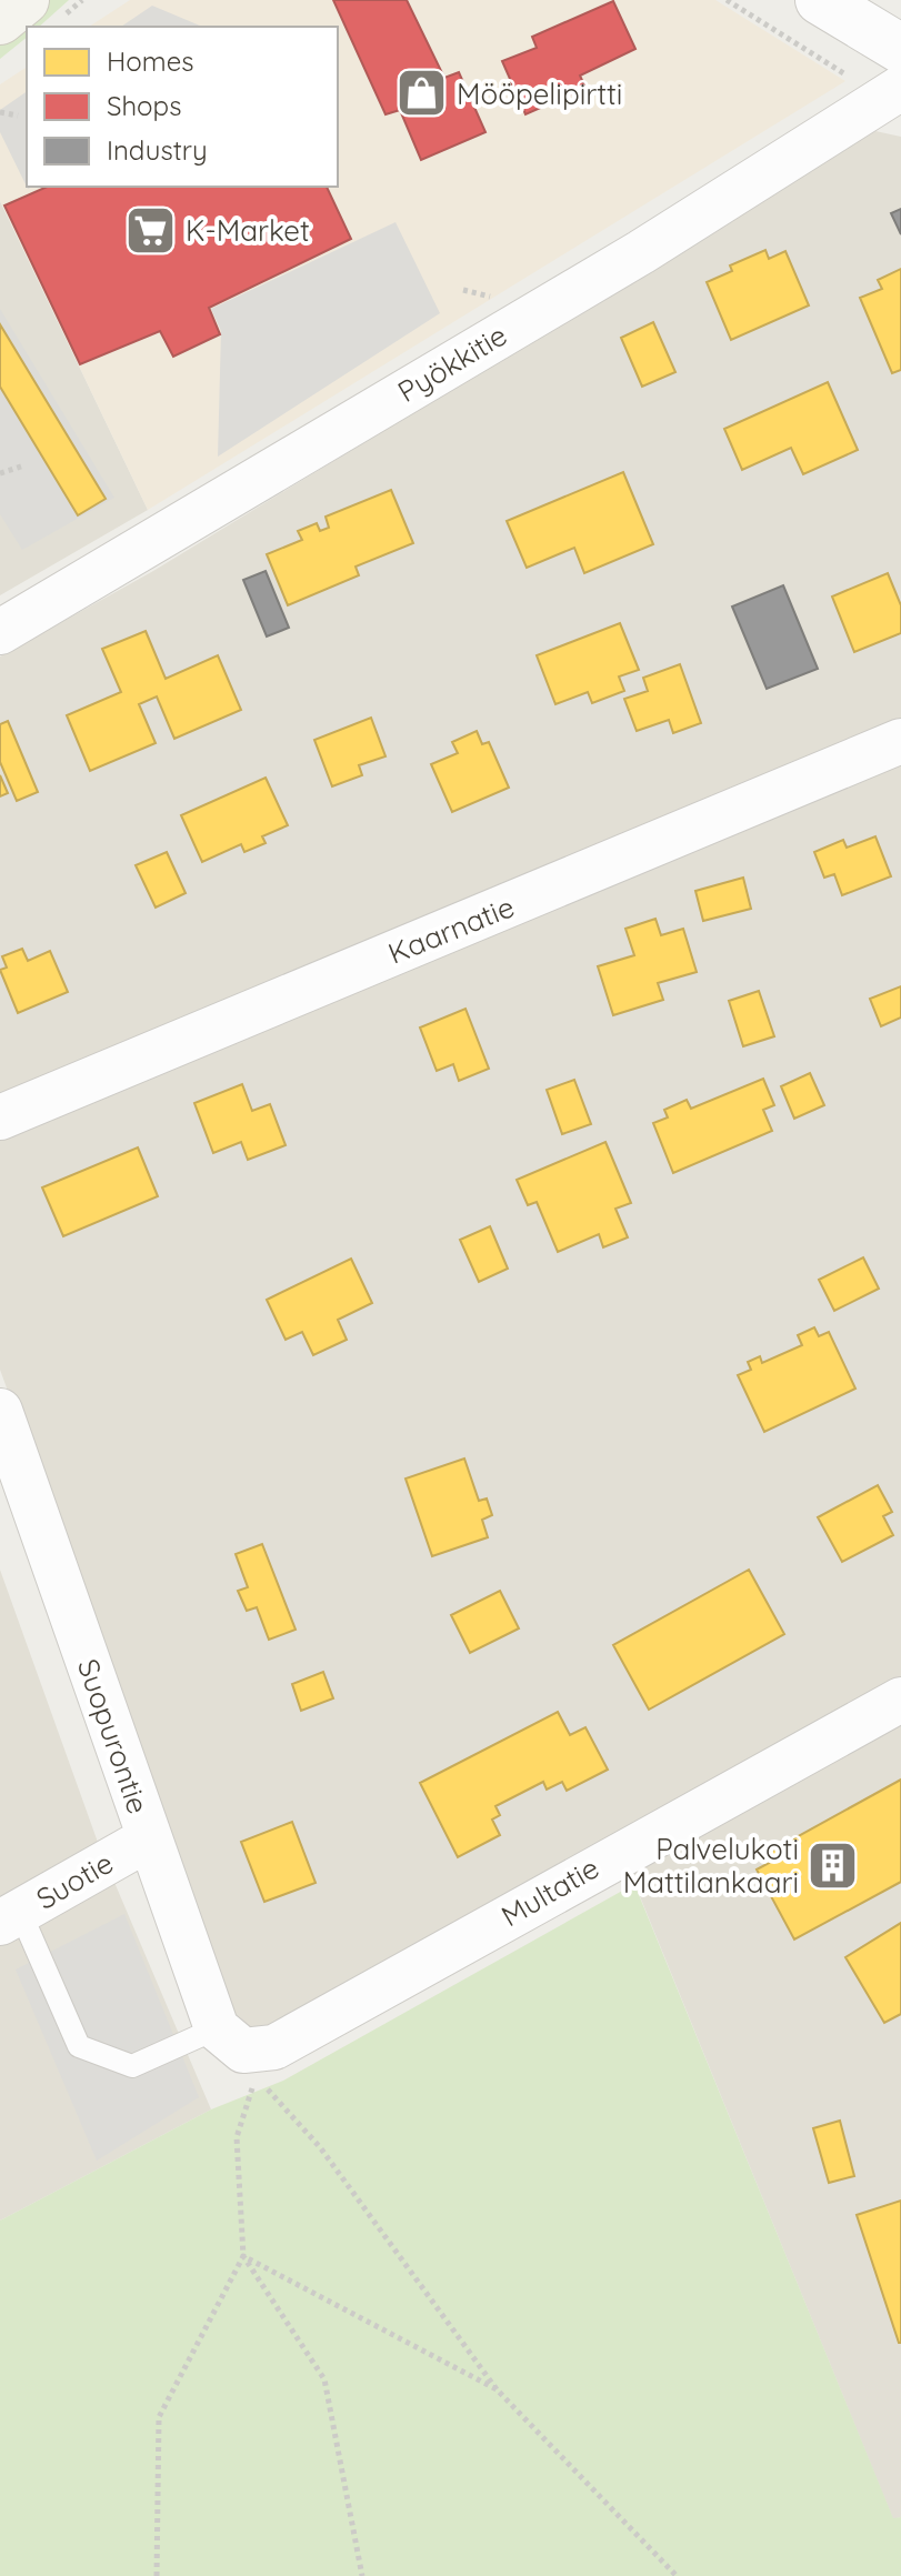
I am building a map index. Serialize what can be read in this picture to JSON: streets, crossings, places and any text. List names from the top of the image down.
{
  "streets": {
    "street": [
      "Pyökkitie",
      "Kaarnatie",
      "Suopurontie",
      "Suotie",
      "Multatie"
    ]
  },
  "crossings": [
    ["Suopurontie", "Suotie"],
    ["Suopurontie", "Multatie"]
  ],
  "places": {
    "shop": ["Mööpelipirtti"],
    "supermarket": ["K-Market"],
    "building": ["Palvelukoti Mattilankaari"]
  },
  "legend": ["Homes", "Shops", "Industry"]
}
